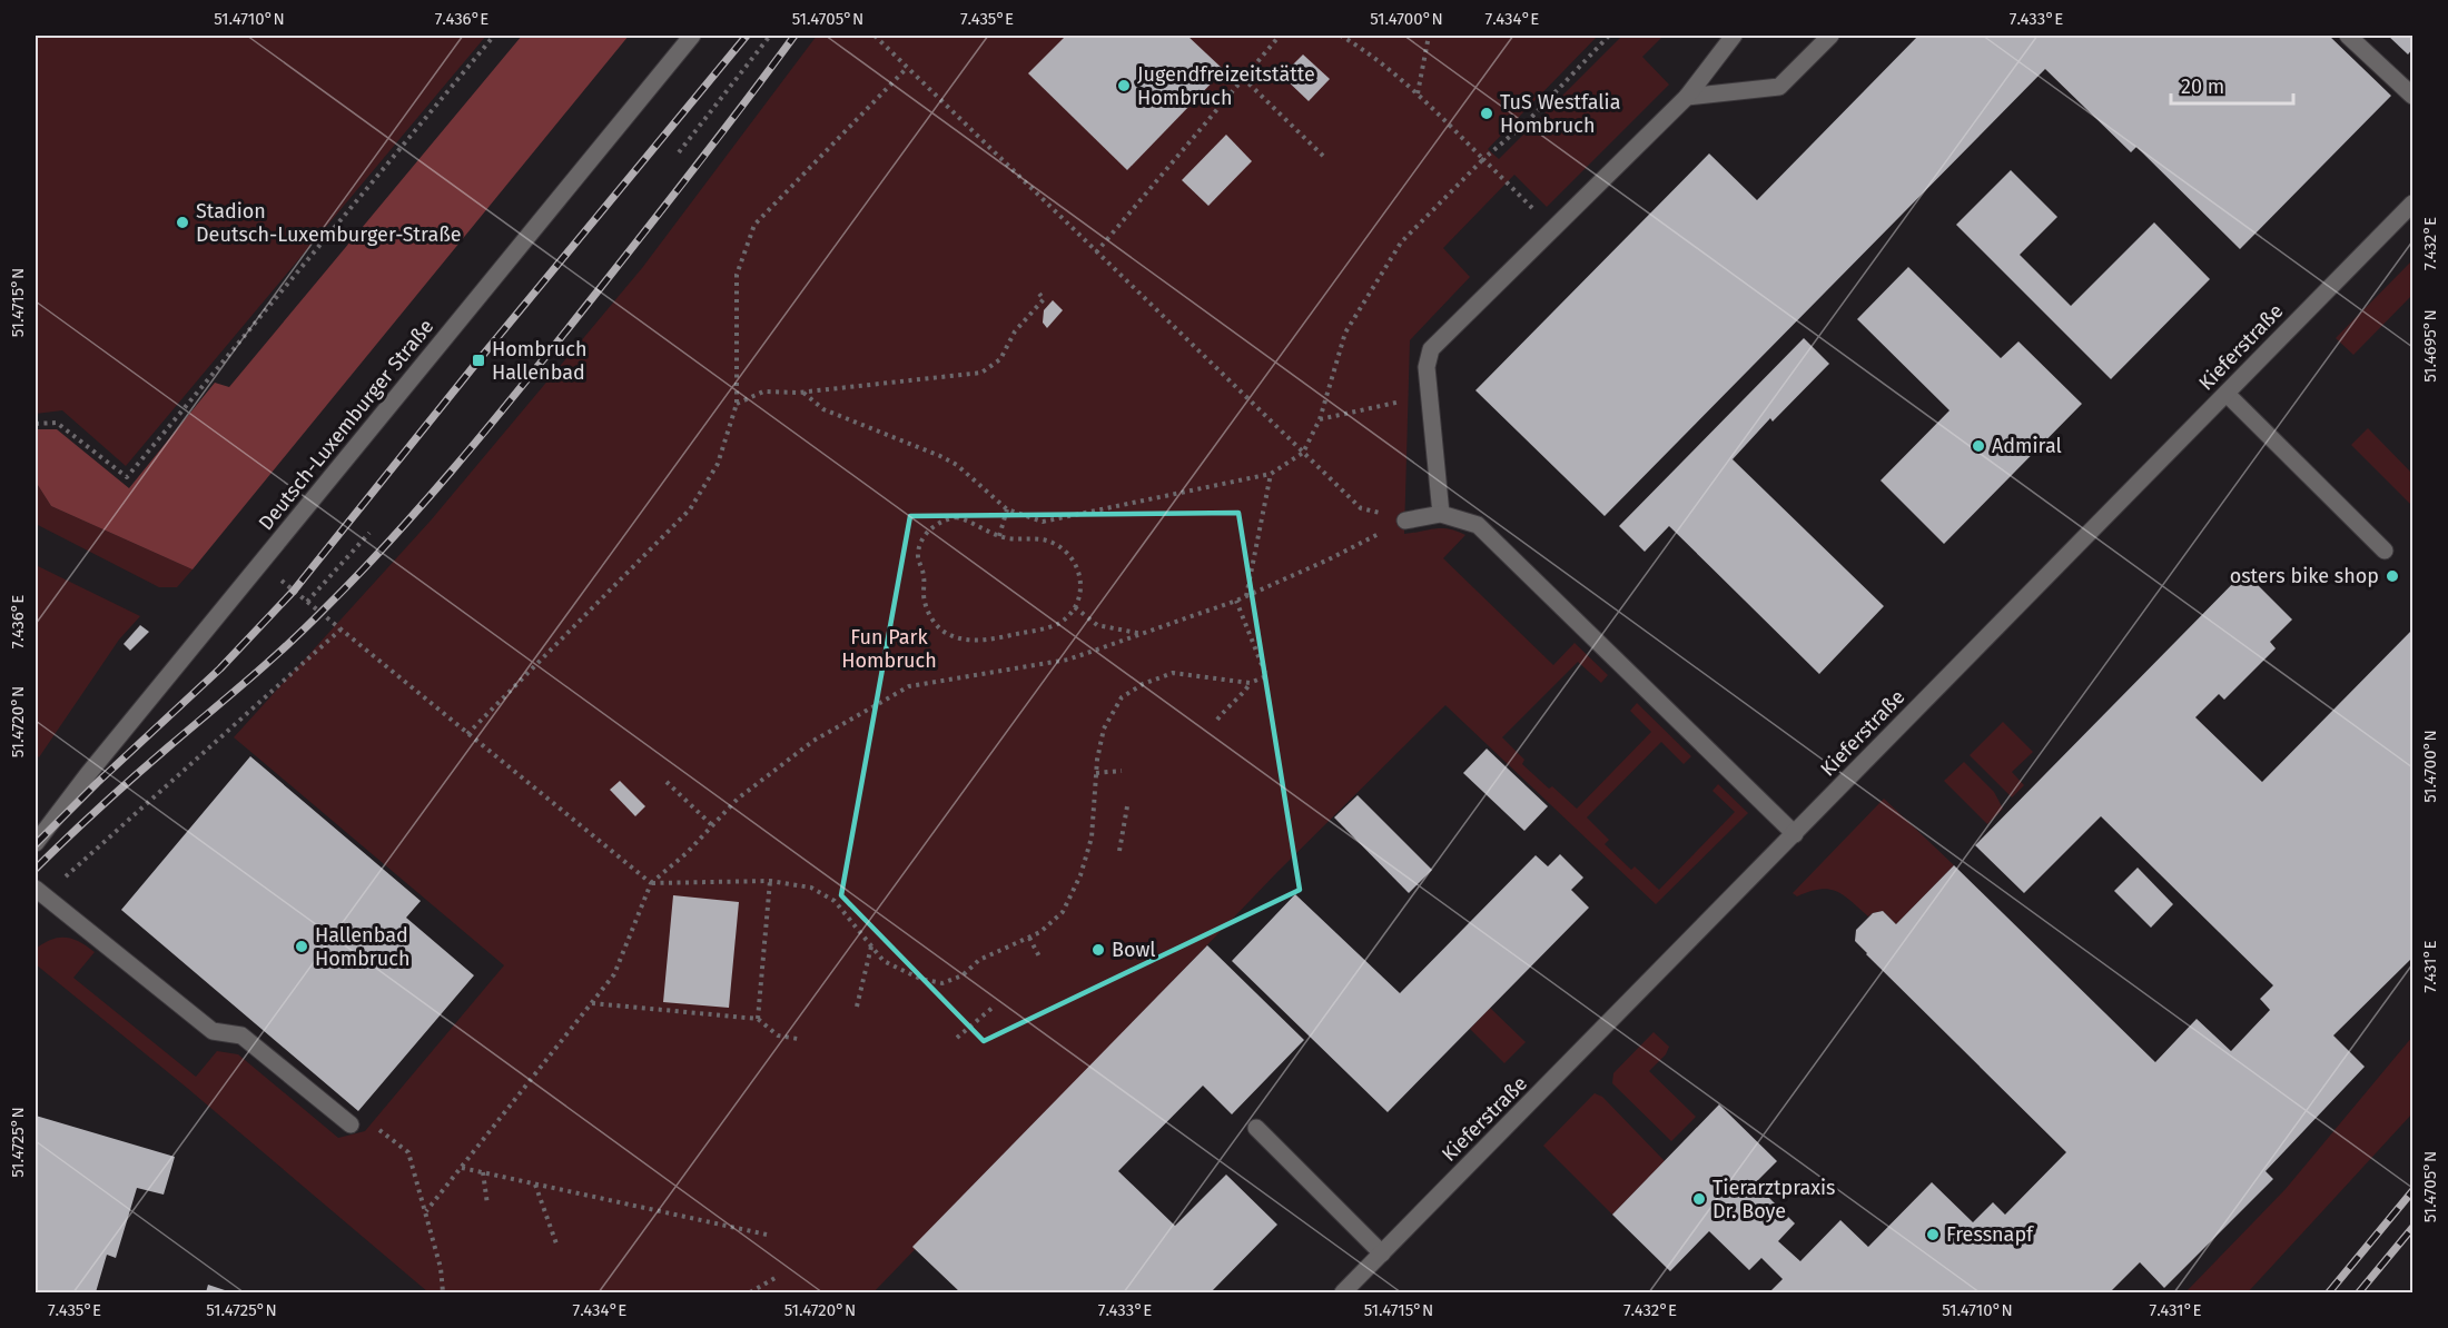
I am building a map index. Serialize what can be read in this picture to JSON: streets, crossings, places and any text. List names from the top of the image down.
{
  "streets": {
    "street": ["Kieferstraße", "Deutsch-Luxemburger Straße"]
  },
  "parks": ["Fun Park Hombruch"],
  "places": {
    "other": [
      "Jugendfreizeitstätte Hombruch",
      "TuS Westfalia Hombruch",
      "Stadion Deutsch-Luxemburger-Straße",
      "Admiral",
      "osters bike shop",
      "Hallenbad Hombruch",
      "Bowl",
      "Tierarztpraxis Dr. Boye",
      "Fressnapf"
    ],
    "transit": ["Hombruch Hallenbad"]
  },
  "scale_bar": "20 m",
  "coordinates": [
    "51.4710°N",
    "7.436°E",
    "51.4705°N",
    "7.435°E",
    "51.4700°N",
    "7.434°E",
    "7.433°E",
    "7.432°E",
    "51.4715°N",
    "51.4695°N",
    "51.4720°N",
    "7.431°E",
    "51.4725°N"
  ]
}
